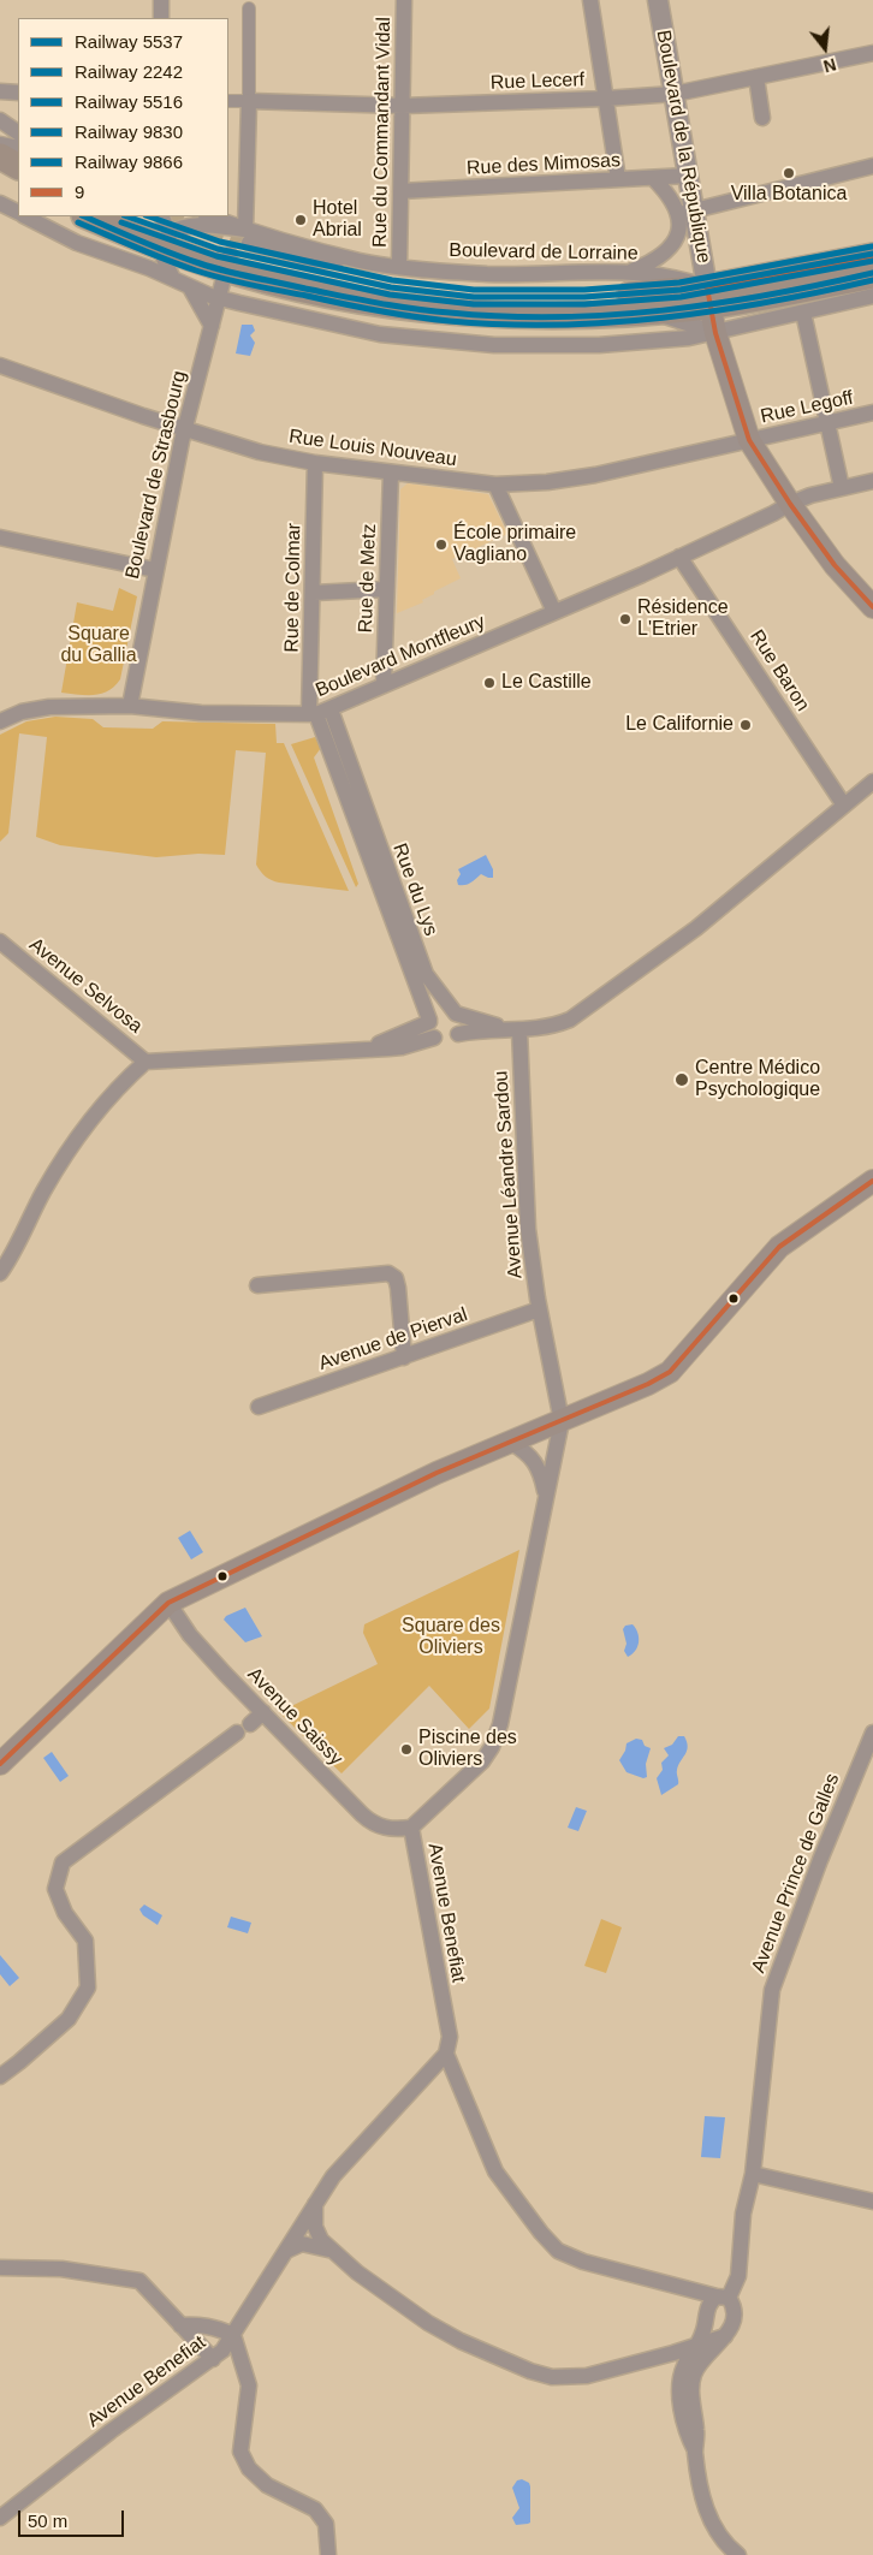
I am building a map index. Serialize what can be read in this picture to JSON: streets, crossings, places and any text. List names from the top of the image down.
{
  "streets": {
    "main road": ["Boulevard de la République"],
    "street": [
      "Rue Lecerf",
      "Rue du Commandant Vidal",
      "Rue des Mimosas",
      "Boulevard de Lorraine",
      "Rue Legoff",
      "Rue Louis Nouveau",
      "Boulevard de Strasbourg",
      "Rue de Metz",
      "Rue de Colmar",
      "Boulevard Montfleury",
      "Rue Baron",
      "Rue du Lys",
      "Avenue Selvosa",
      "Avenue Léandre Sardou",
      "Avenue de Pierval",
      "Avenue Saissy",
      "Avenue Prince de Galles",
      "Avenue Benefiat"
    ]
  },
  "crossings": [
    ["Rue Lecerf", "Rue du Commandant Vidal"],
    ["Rue Lecerf", "Boulevard de la République"],
    ["Rue Lecerf", "Boulevard de Strasbourg"],
    ["Rue du Commandant Vidal", "Rue des Mimosas"],
    ["Rue du Commandant Vidal", "Boulevard de Lorraine"],
    ["Boulevard de la République", "Rue des Mimosas"],
    ["Boulevard de la République", "Boulevard de Lorraine"],
    ["Boulevard de la République", "Rue Legoff"],
    ["Boulevard de la République", "Rue Louis Nouveau"],
    ["Boulevard de la République", "Boulevard Montfleury"],
    ["Boulevard de Lorraine", "Boulevard de Strasbourg"],
    ["Rue Legoff", "Rue Louis Nouveau"],
    ["Rue Louis Nouveau", "Boulevard de Strasbourg"],
    ["Rue Louis Nouveau", "Rue de Metz"],
    ["Rue Louis Nouveau", "Rue de Colmar"],
    ["Boulevard de Strasbourg", "Boulevard Montfleury"],
    ["Rue de Metz", "Boulevard Montfleury"],
    ["Rue de Colmar", "Boulevard Montfleury"],
    ["Rue de Colmar", "Rue du Lys"],
    ["Boulevard Montfleury", "Rue Baron"],
    ["Boulevard Montfleury", "Rue du Lys"],
    ["Avenue Léandre Sardou", "Avenue de Pierval"],
    ["Avenue Léandre Sardou", "Avenue Benefiat"],
    ["Avenue Saissy", "Avenue Benefiat"]
  ],
  "parks": ["Square du Gallia", "Square des Oliviers"],
  "places": [
    "Villa Botanica",
    "Hotel Abrial",
    "École primaire Vagliano",
    "Résidence L'Etrier",
    "Le Castille",
    "Le Californie",
    "Centre Médico Psychologique",
    "Piscine des Oliviers"
  ],
  "lines": [
    "rail line 5537",
    "rail line 2242",
    "rail line 9866",
    "rail line 5516",
    "rail line 9830",
    "transit line 9"
  ],
  "legend": [
    "Railway 5537",
    "Railway 2242",
    "Railway 5516",
    "Railway 9830",
    "Railway 9866",
    "9"
  ],
  "scale_bar": "50 m",
  "north": "bottom"
}
